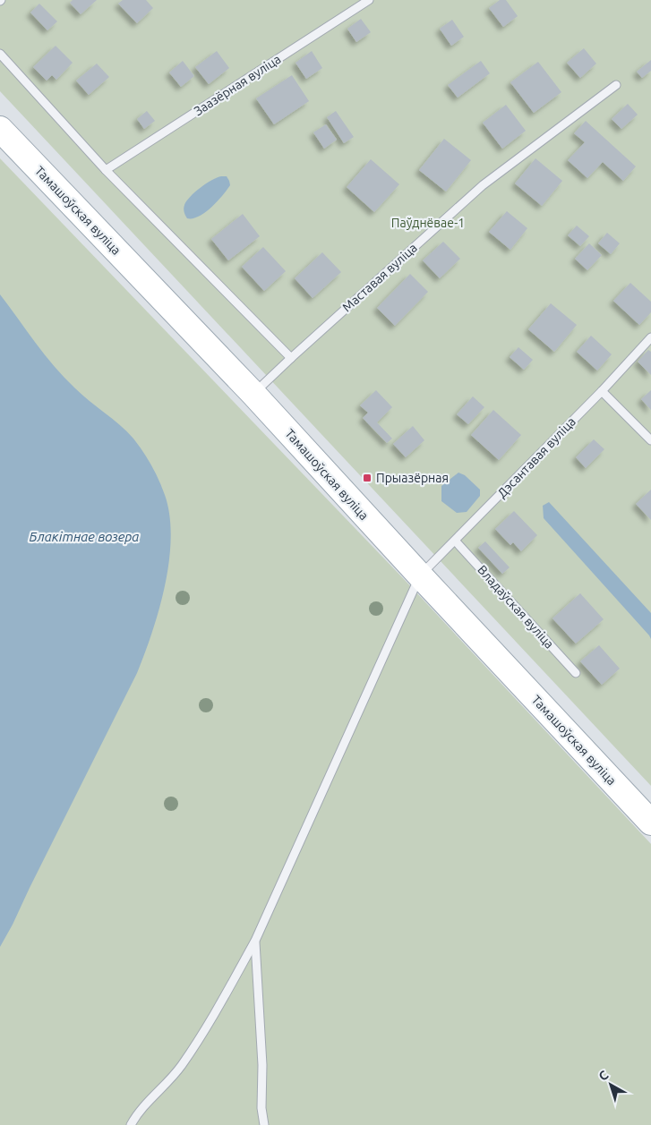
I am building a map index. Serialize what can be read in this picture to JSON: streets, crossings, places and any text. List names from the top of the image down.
{
  "streets": {
    "main road": ["Тамашоўская вуліца"],
    "lane": [
      "Заазёрная вуліца",
      "Маставая вуліца",
      "Дэсантавая вуліца",
      "Владаўская вуліца"
    ]
  },
  "crossings": [
    ["Тамашоўская вуліца", "Маставая вуліца"],
    ["Тамашоўская вуліца", "Дэсантавая вуліца"],
    ["Дэсантавая вуліца", "Владаўская вуліца"]
  ],
  "water": ["Блакітнае возера"],
  "parks": ["Паўднёвае-1"],
  "places": {
    "transit": ["Прыазёрная"]
  },
  "north": "top left"
}
